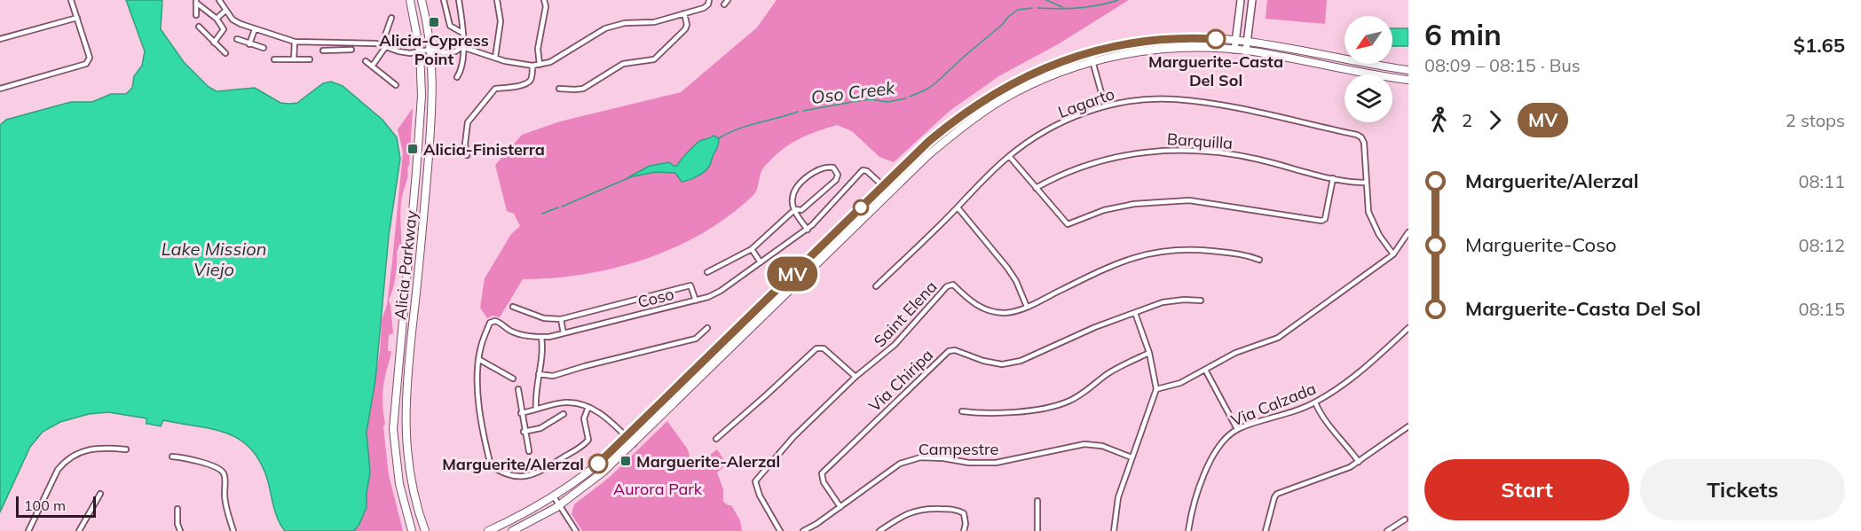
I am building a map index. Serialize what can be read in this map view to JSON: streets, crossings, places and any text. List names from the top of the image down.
{
  "streets": {
    "main road": ["Alicia Parkway"],
    "street": [
      "Lagarto",
      "Barquilla",
      "Coso",
      "Saint Elena",
      "Via Chiripa",
      "Via Calzada",
      "Campestre"
    ]
  },
  "crossings": [
    ["Lagarto", "Barquilla"],
    ["Via Chiripa", "Campestre"]
  ],
  "water": ["Oso Creek", "Lake Mission Viejo"],
  "parks": ["Aurora Park"],
  "places": {
    "transit": ["Alicia-Cypress Point", "Alicia-Finisterra", "Marguerite-Alerzal"],
    "other": ["Marguerite-Casta Del Sol", "Marguerite/Alerzal"]
  },
  "lines": ["bus line MV"],
  "scale_bar": "100 m",
  "north": "bottom left",
  "page": {
    "on_map": "MV",
    "heading": ["6 min", "08:09 – 08:15 · Bus", "$1.65"],
    "legs": ["2", "MV", "2 stops"],
    "list": [
      {
        "name": "Marguerite/Alerzal",
        "value": "08:11"
      },
      {
        "name": "Marguerite-Coso",
        "value": "08:12"
      },
      {
        "name": "Marguerite-Casta Del Sol",
        "value": "08:15"
      }
    ],
    "buttons": ["Start", "Tickets"],
    "scale": "100 m"
  }
}
